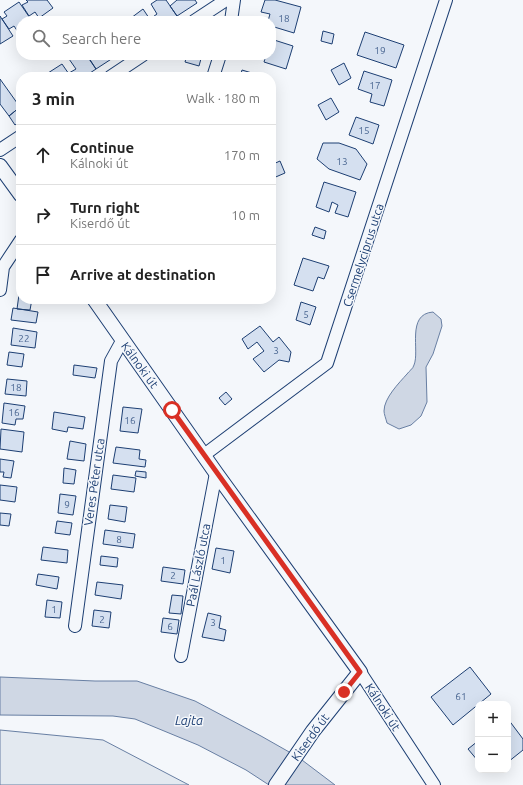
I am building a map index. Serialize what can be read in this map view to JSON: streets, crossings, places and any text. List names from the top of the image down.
{
  "streets": {
    "street": [
      "Csermelyciprus utca",
      "Kálnoki út",
      "Veres Péter utca",
      "Paál László utca",
      "Kiserdő út"
    ]
  },
  "crossings": [
    ["Csermelyciprus utca", "Kálnoki út"],
    ["Kálnoki út", "Veres Péter utca"],
    ["Kálnoki út", "Paál László utca"],
    ["Kálnoki út", "Kiserdő út"]
  ],
  "water": ["Lajta"],
  "house_numbers": [
    "18",
    "19",
    "17",
    "15",
    "13",
    "5",
    "22",
    "3",
    "18",
    "16",
    "16",
    "9",
    "8",
    "1",
    "2",
    "1",
    "2",
    "3",
    "6",
    "61"
  ],
  "page": {
    "search": "Search here",
    "heading": ["3 min", "Walk · 180 m"],
    "list": [
      ["Continue", "Kálnoki út", "170 m"],
      ["Turn right", "Kiserdő út", "10 m"],
      "Arrive at destination"
    ],
    "map_buttons": ["+", "−"]
  }
}
